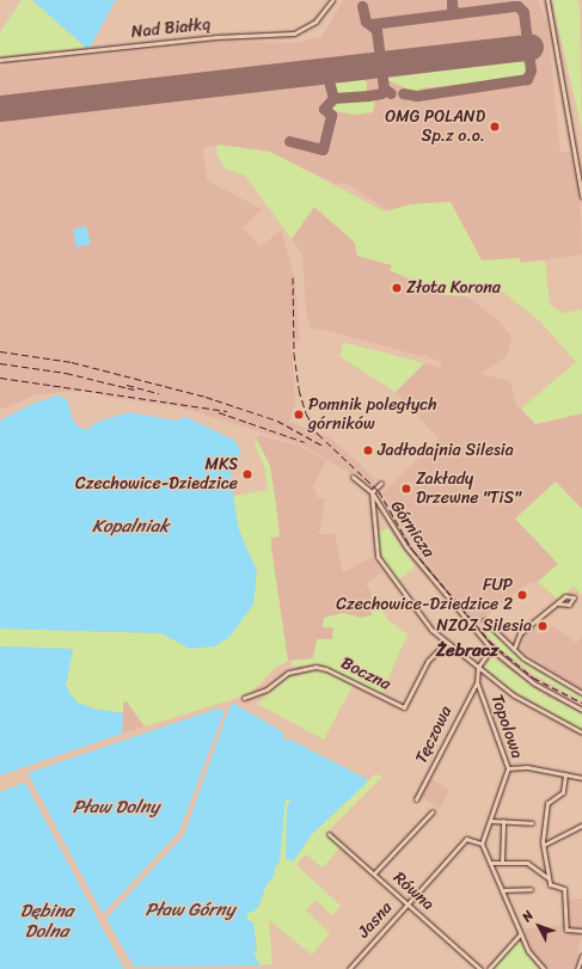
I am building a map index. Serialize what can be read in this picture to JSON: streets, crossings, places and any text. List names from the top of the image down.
{
  "streets": {
    "street": [
      "Nad Białką",
      "Górnicza",
      "Boczna",
      "Topolowa",
      "Tęczowa",
      "Równa",
      "Jasna"
    ]
  },
  "crossings": [
    ["Górnicza", "Boczna"],
    ["Górnicza", "Topolowa"],
    ["Topolowa", "Tęczowa"],
    ["Topolowa", "Jasna"],
    ["Równa", "Jasna"]
  ],
  "districts": ["Żebracz"],
  "water": [
    "Kopalniak",
    "Pław Dolny",
    "Dębina Dolna",
    "Pław Górny"
  ],
  "places": [
    "OMG POLAND Sp.z o.o.",
    "Złota Korona",
    "Pomnik poległych górników",
    "Jadłodajnia Silesia",
    "MKS Czechowice-Dziedzice",
    "Zakłady Drzewne \"TiS\"",
    "FUP Czechowice-Dziedzice 2",
    "NZOZ Silesia"
  ],
  "north": "top left"
}
